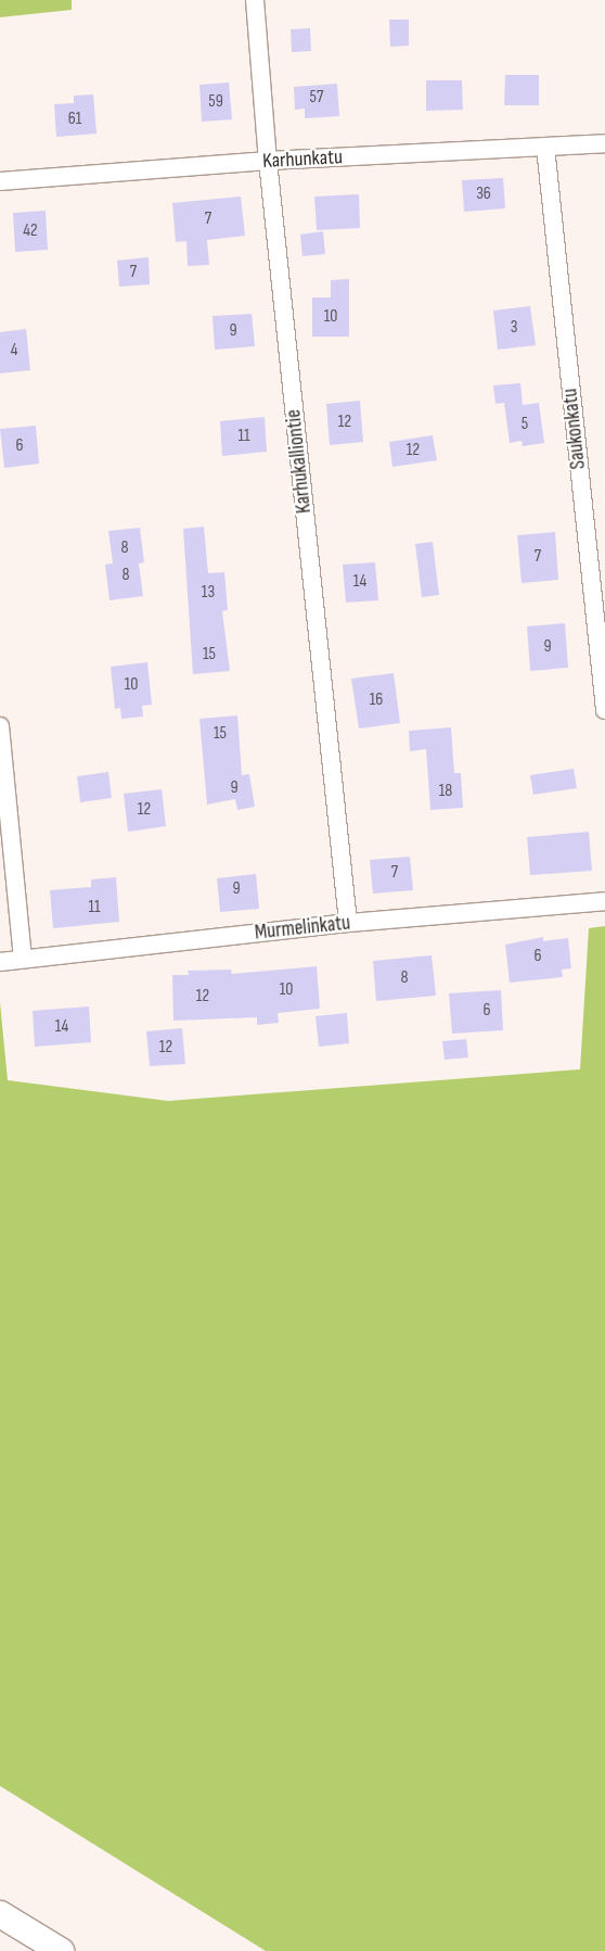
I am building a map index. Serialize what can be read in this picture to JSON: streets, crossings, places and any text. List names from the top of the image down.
{
  "streets": {
    "street": [
      "Karhunkatu",
      "Saukonkatu",
      "Karhukalliontie",
      "Murmelinkatu"
    ]
  },
  "crossings": [
    ["Karhunkatu", "Saukonkatu"],
    ["Karhunkatu", "Karhukalliontie"],
    ["Karhukalliontie", "Murmelinkatu"]
  ],
  "house_numbers": [
    "57",
    "59",
    "61",
    "36",
    "7",
    "42",
    "7",
    "10",
    "3",
    "9",
    "4",
    "12",
    "5",
    "11",
    "6",
    "12",
    "8",
    "7",
    "8",
    "14",
    "13",
    "9",
    "15",
    "10",
    "16",
    "15",
    "9",
    "18",
    "12",
    "7",
    "9",
    "11",
    "6",
    "8",
    "10",
    "12",
    "6",
    "14",
    "12"
  ]
}
